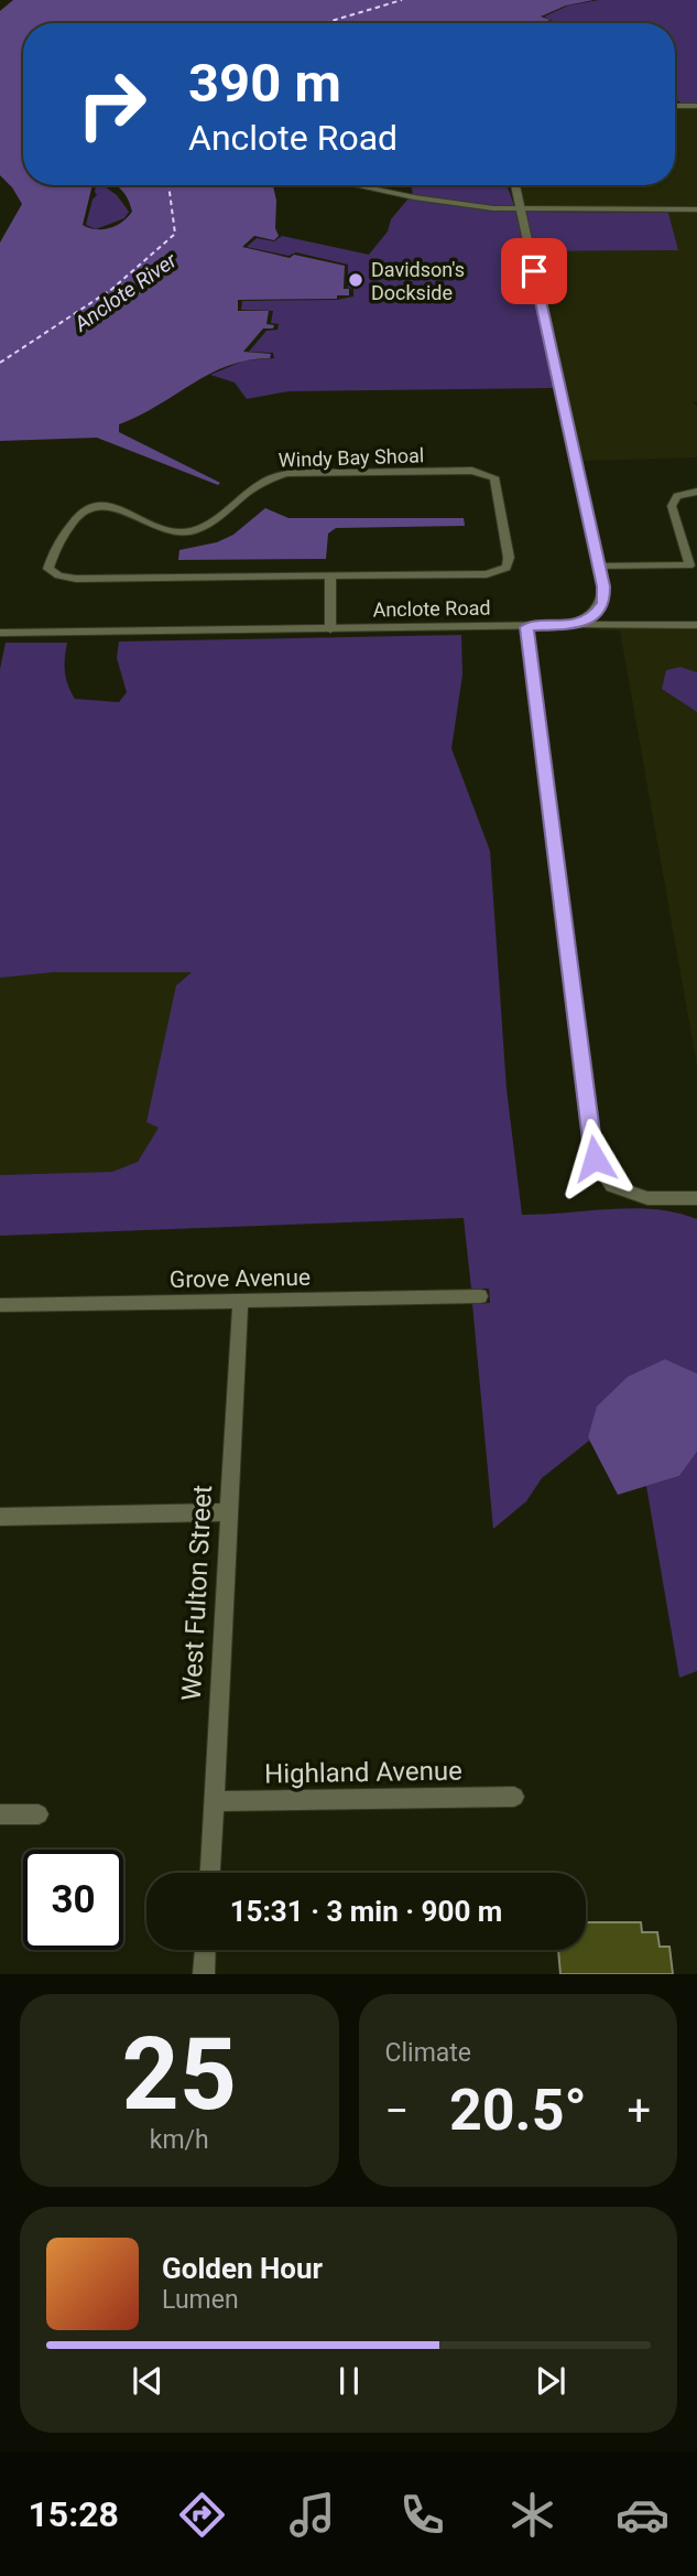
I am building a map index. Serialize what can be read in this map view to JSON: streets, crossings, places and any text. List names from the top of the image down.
{
  "streets": {
    "street": [
      "Windy Bay Shoal",
      "Anclote Road",
      "Grove Avenue",
      "West Fulton Street",
      "Highland Avenue"
    ]
  },
  "crossings": [
    ["Grove Avenue", "West Fulton Street"],
    ["West Fulton Street", "Highland Avenue"]
  ],
  "water": ["Anclote River"],
  "places": ["Davidson's Dockside"],
  "page": {
    "turn": ["390 m", "Anclote Road"],
    "limit": "30",
    "trip": "15:31 · 3 min · 900 m",
    "tile": [
      ["25", "km/h"],
      "Climate"
    ],
    "heat": ["−", "20.5°", "+"],
    "song": ["Golden Hour", "Lumen"],
    "tabs": "15:28"
  }
}
